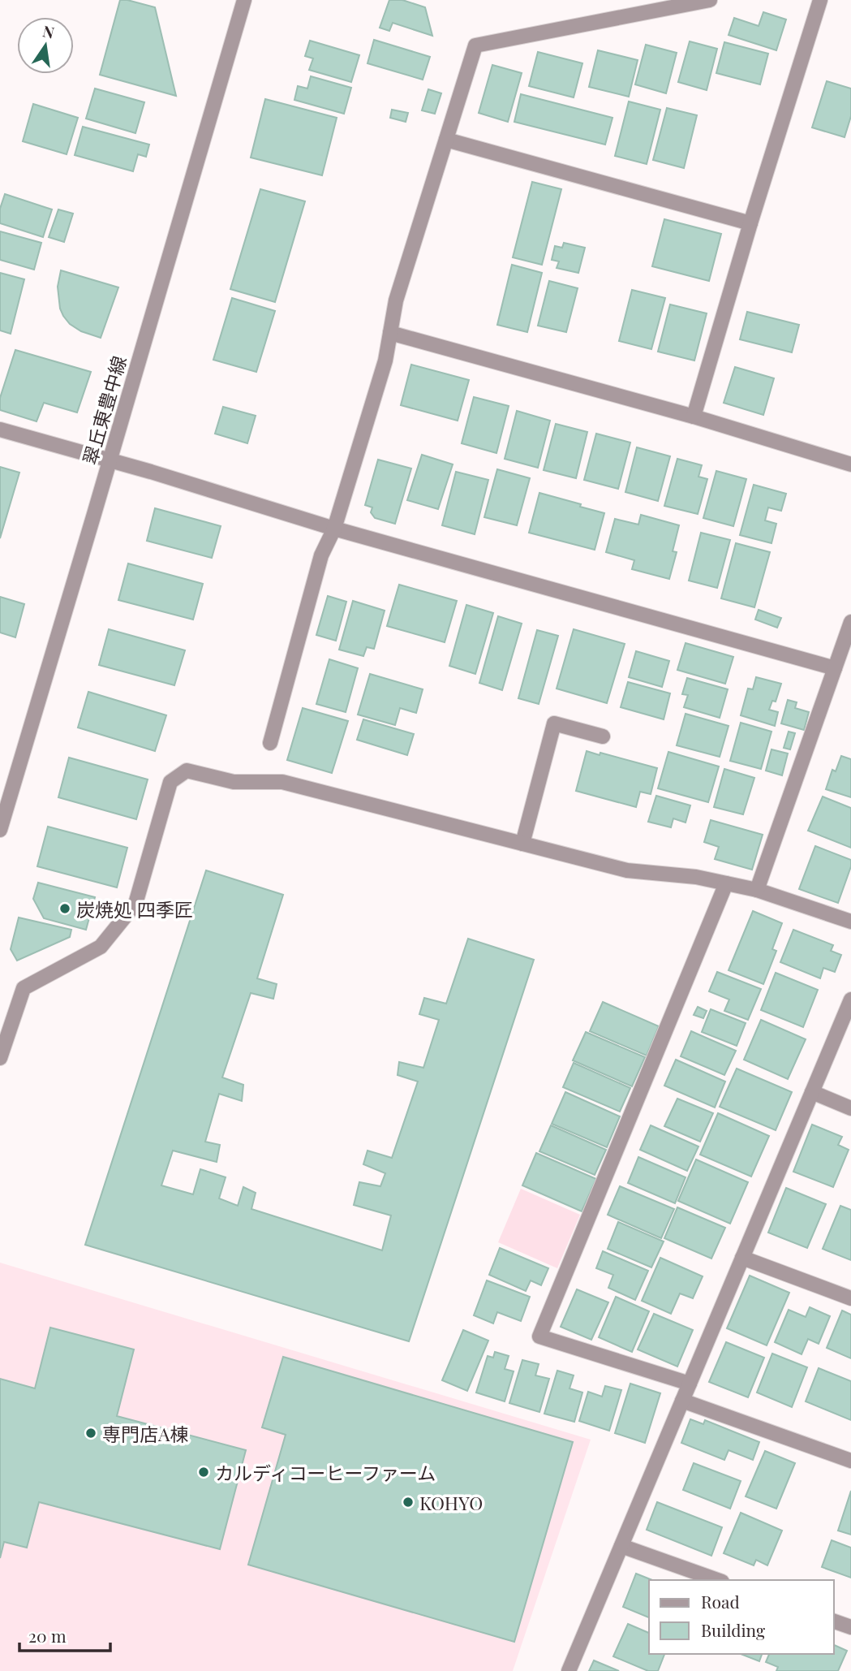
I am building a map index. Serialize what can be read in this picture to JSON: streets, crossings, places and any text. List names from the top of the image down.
{
  "streets": {
    "street": ["翠丘東豊中線"]
  },
  "places": [
    "炭焼処 四季匠",
    "専門店A棟",
    "カルディコーヒーファーム",
    "KOHYO"
  ],
  "legend": ["Road", "Building"],
  "scale_bar": "20 m",
  "north": "top"
}
